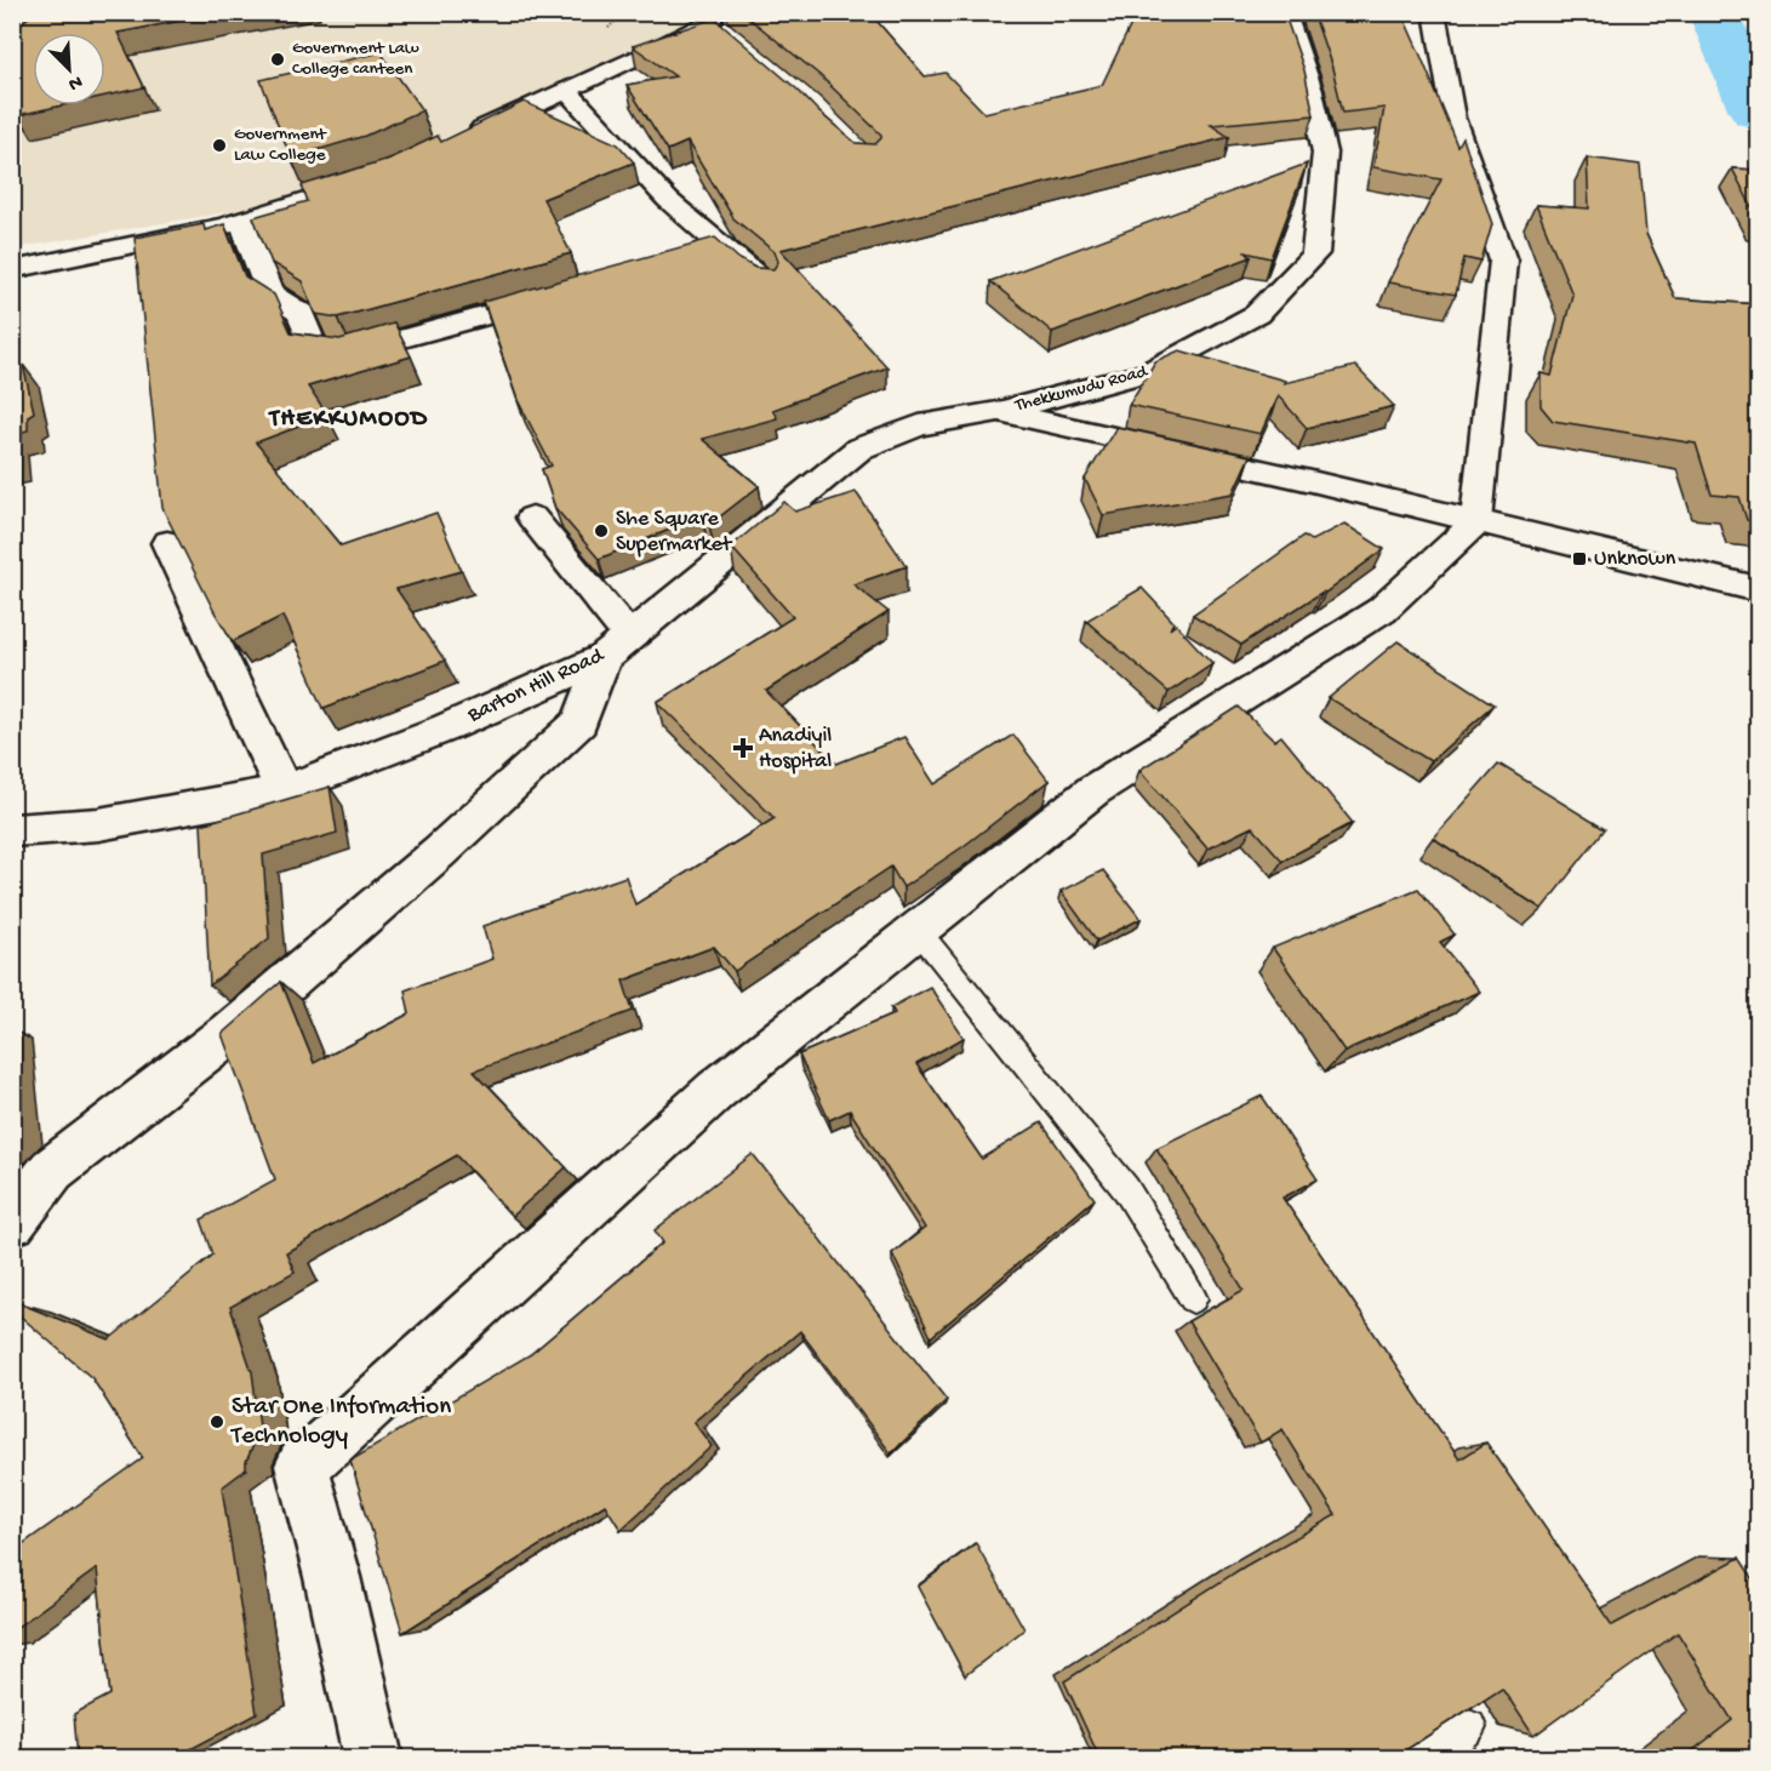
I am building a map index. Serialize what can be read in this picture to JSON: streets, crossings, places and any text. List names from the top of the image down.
{
  "streets": {
    "street": ["Thekkumudu Road", "Barton Hill Road"]
  },
  "crossings": [
    ["Thekkumudu Road", "Barton Hill Road"]
  ],
  "districts": ["THEKKUMOOD"],
  "places": {
    "other": [
      "Government Law College canteen",
      "Government Law College",
      "She Square Supermarket",
      "Star One Information Technology"
    ],
    "transit": ["Unknown"],
    "health": ["Anadiyil Hospital"]
  },
  "north": "bottom right"
}
